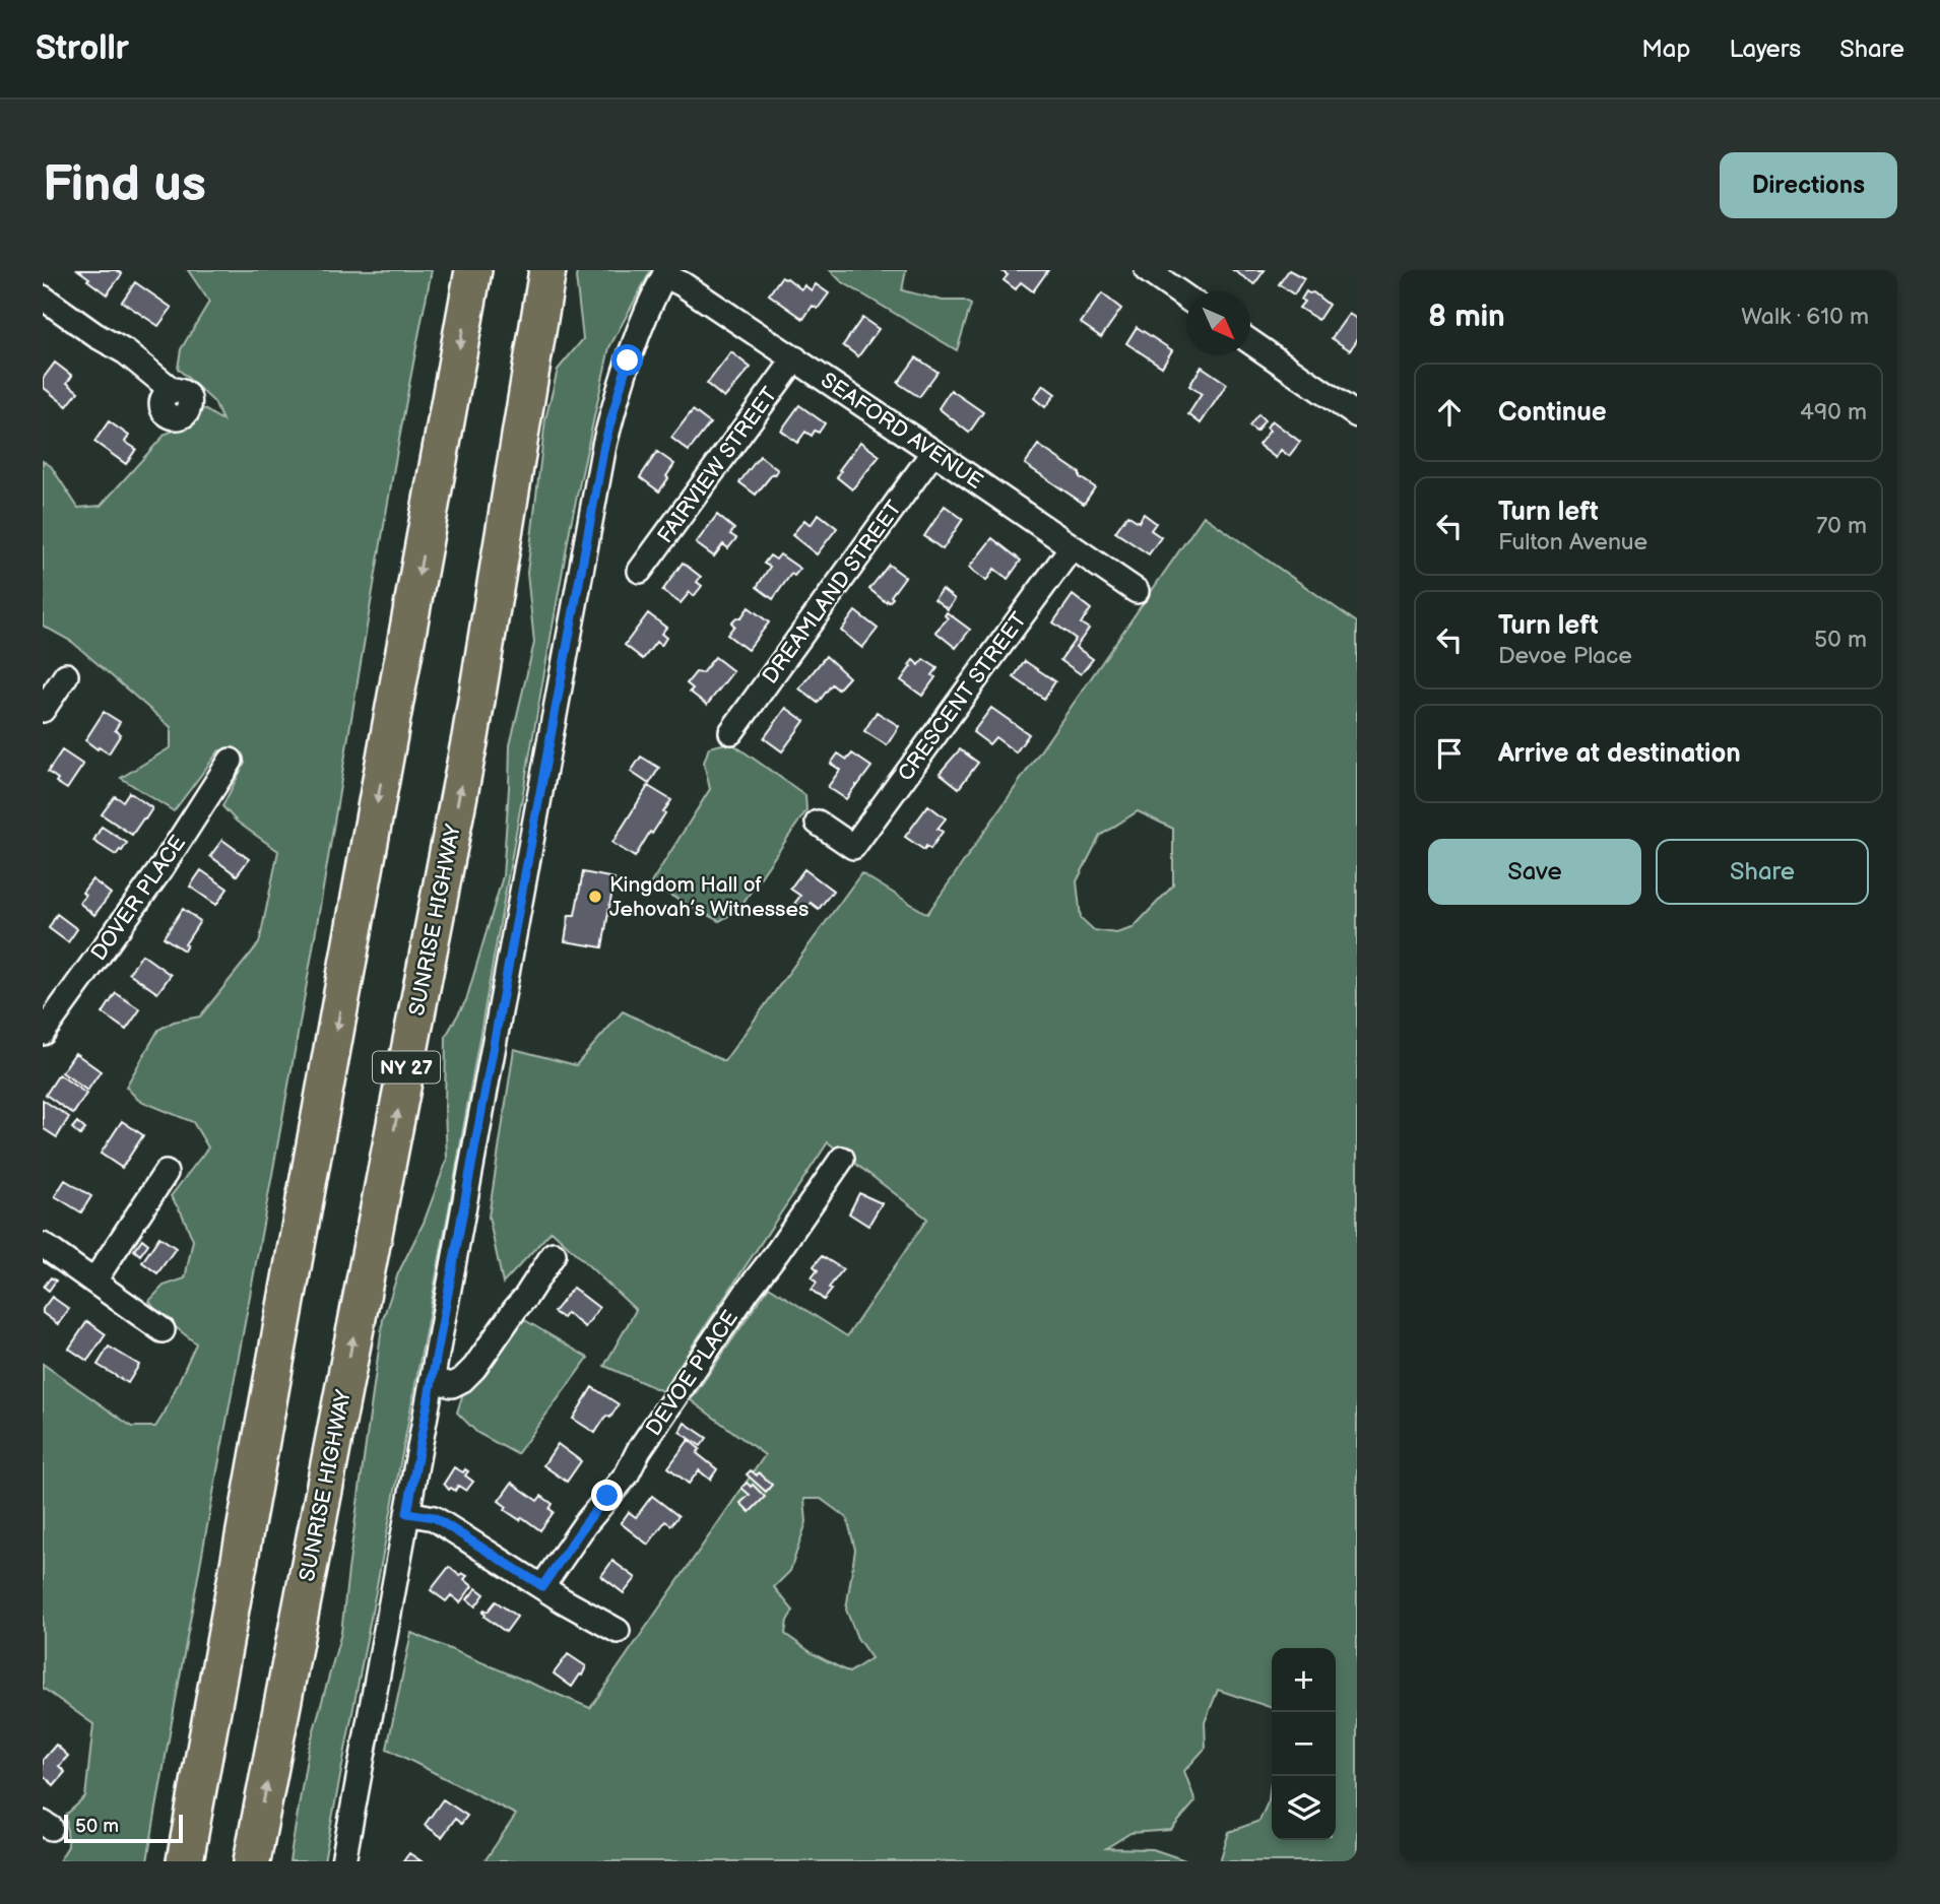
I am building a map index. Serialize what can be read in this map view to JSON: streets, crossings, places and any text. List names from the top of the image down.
{
  "streets": {
    "highway": ["SUNRISE HIGHWAY", "NY 27"],
    "street": [
      "SEAFORD AVENUE",
      "FAIRVIEW STREET",
      "DREAMLAND STREET",
      "CRESCENT STREET",
      "DOVER PLACE",
      "DEVOE PLACE"
    ]
  },
  "crossings": [
    ["SEAFORD AVENUE", "FAIRVIEW STREET"],
    ["SEAFORD AVENUE", "DREAMLAND STREET"],
    ["SEAFORD AVENUE", "CRESCENT STREET"]
  ],
  "places": ["Kingdom Hall of Jehovah’s Witnesses"],
  "scale_bar": "50 m",
  "north": "bottom right",
  "page": {
    "header": "Strollr",
    "nav": ["Map", "Layers", "Share"],
    "buttons": [
      "Directions",
      ["Save", "Share"]
    ],
    "title": "Find us",
    "heading": ["8 min", "Walk · 610 m"],
    "list": [
      ["Continue", "490 m"],
      ["Turn left", "Fulton Avenue", "70 m"],
      ["Turn left", "Devoe Place", "50 m"],
      "Arrive at destination"
    ],
    "map_buttons": ["+", "−"],
    "scale": "50 m"
  }
}
